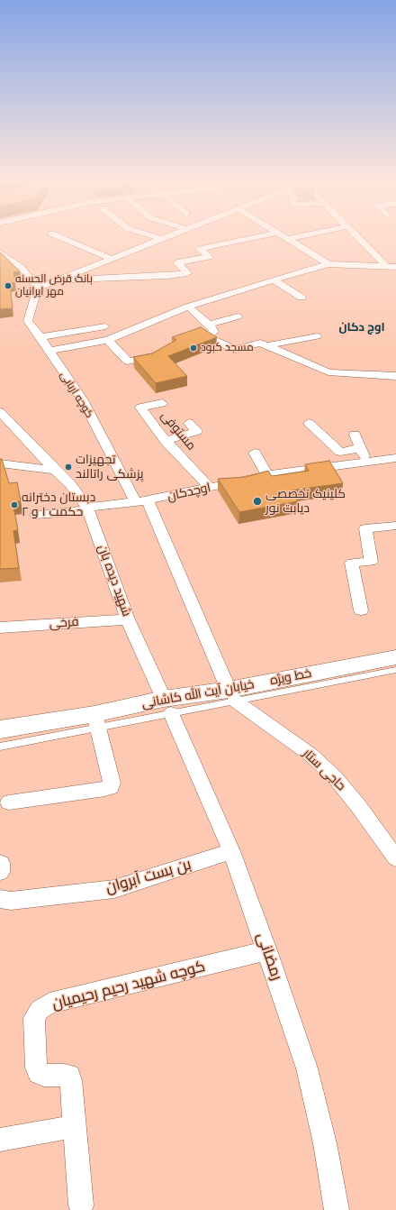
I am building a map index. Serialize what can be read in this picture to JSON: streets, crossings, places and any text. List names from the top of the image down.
{
  "streets": {
    "main road": ["خیابان آیت الله کاشانی"],
    "street": [
      "کوچه اربابی",
      "مستوفی",
      "اوچدکان",
      "شهید دیده بان",
      "فرخی",
      "حاجی ستار",
      "بن بست آبروان",
      "رمضانی",
      "کوچه شهید رحیم رحیمیان"
    ],
    "lane": ["خط ویژه"]
  },
  "crossings": [
    ["کوچه اربابی", "اوچدکان"],
    ["مستوفی", "اوچدکان"],
    ["اوچدکان", "شهید دیده بان"],
    ["شهید دیده بان", "فرخی"],
    ["شهید دیده بان", "خیابان آیت الله کاشانی"],
    ["شهید دیده بان", "رمضانی"],
    ["خط ویژه", "خیابان آیت الله کاشانی"],
    ["خط ویژه", "حاجی ستار"],
    ["خیابان آیت الله کاشانی", "حاجی ستار"],
    ["خیابان آیت الله کاشانی", "رمضانی"],
    ["بن بست آبروان", "رمضانی"],
    ["رمضانی", "کوچه شهید رحیم رحیمیان"]
  ],
  "districts": ["اوچ دکان"],
  "places": [
    "بانک قرض الحسنه مهر ایرانیان",
    "مسجد کبود",
    "تجهیزات پزشکی راتالند",
    "کلینیک تخصصی دیابت نور",
    "دبستان دخترانه حکمت ۱ و ۲"
  ]
}
